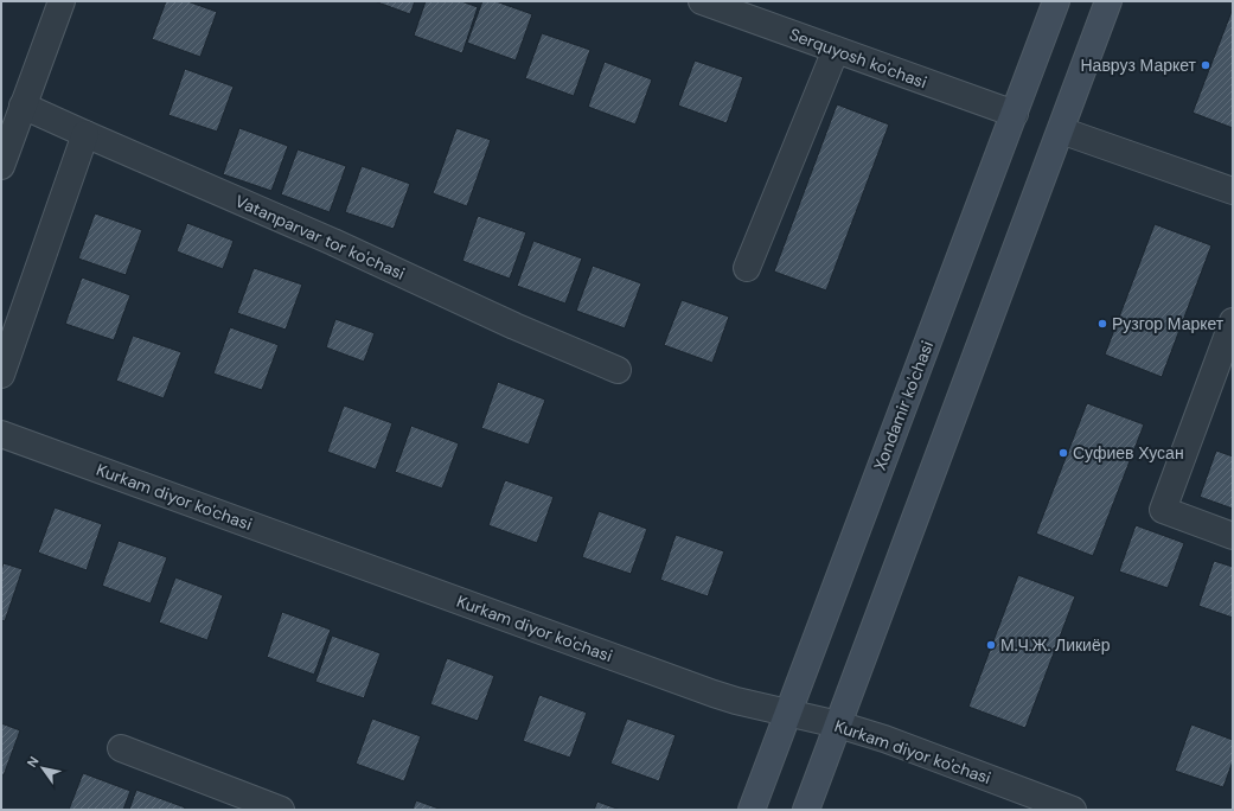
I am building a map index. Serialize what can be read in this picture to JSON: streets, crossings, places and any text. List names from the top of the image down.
{
  "streets": {
    "main road": ["Xondamir ko'chasi"],
    "street": ["Serquyosh ko'chasi", "Vatanparvar tor ko'chasi", "Kurkam diyor ko'chasi"]
  },
  "crossings": [
    ["Serquyosh ko'chasi", "Xondamir ko'chasi"],
    ["Xondamir ko'chasi", "Kurkam diyor ko'chasi"]
  ],
  "places": [
    "Навруз Маркет",
    "Рузгор Маркет",
    "Суфиев Хусан",
    "М.Ч.Ж. Ликиёр"
  ],
  "north": "top left"
}
